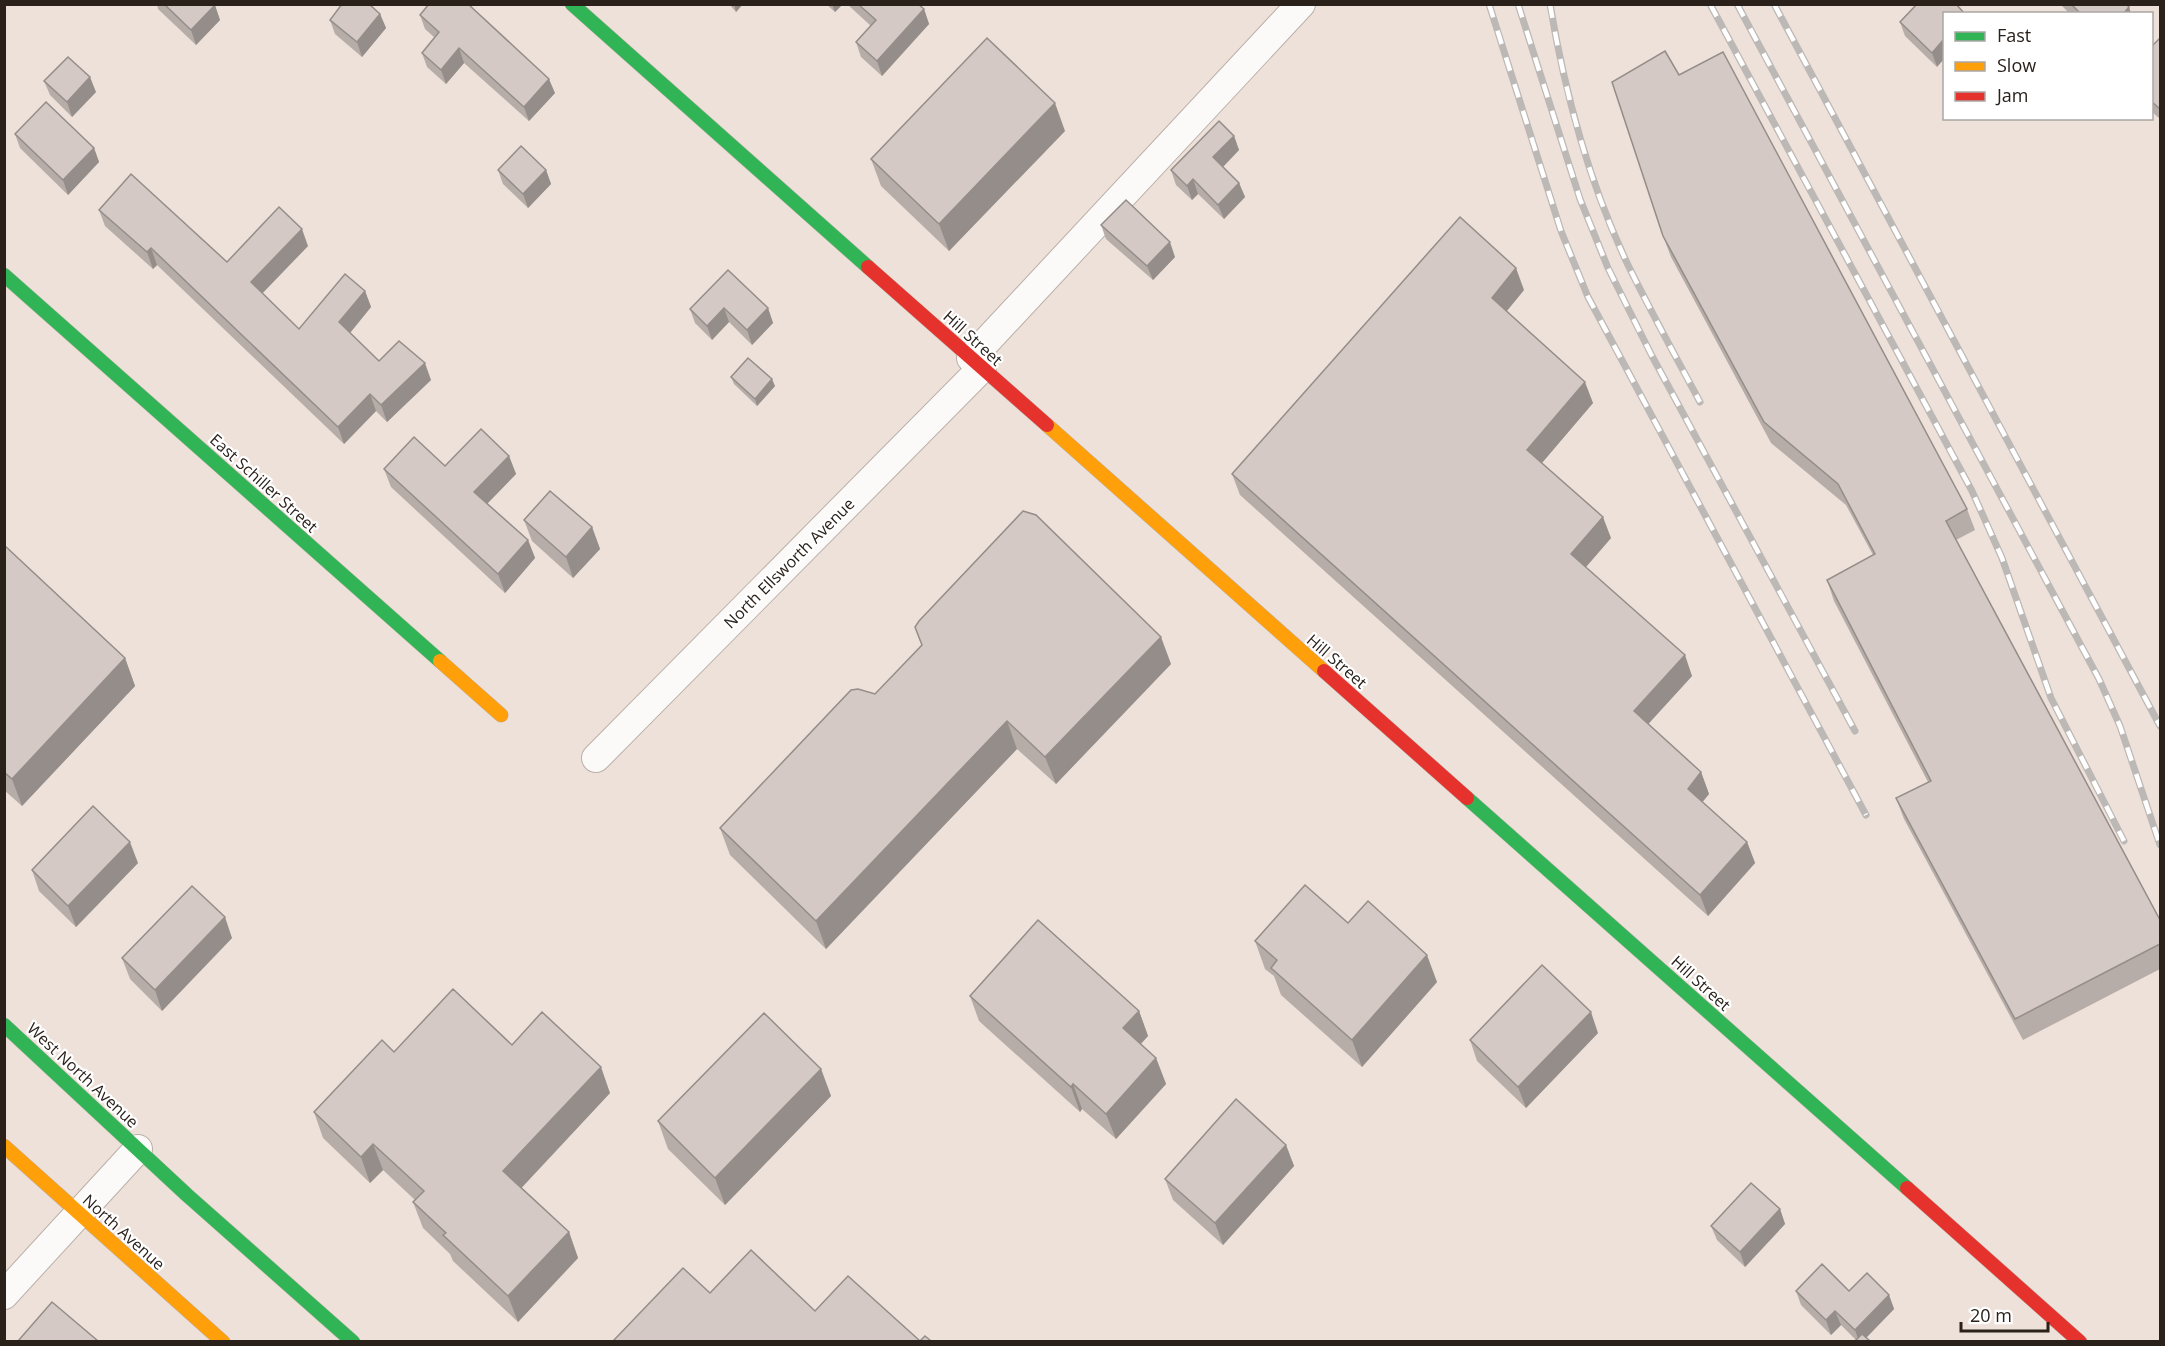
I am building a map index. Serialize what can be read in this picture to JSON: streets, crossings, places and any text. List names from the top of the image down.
{
  "streets": {
    "street": [
      "Hill Street",
      "East Schiller Street",
      "North Ellsworth Avenue",
      "West North Avenue",
      "North Avenue"
    ]
  },
  "crossings": [
    ["Hill Street", "North Ellsworth Avenue"]
  ],
  "legend": ["Fast", "Slow", "Jam"],
  "scale_bar": "20 m"
}
